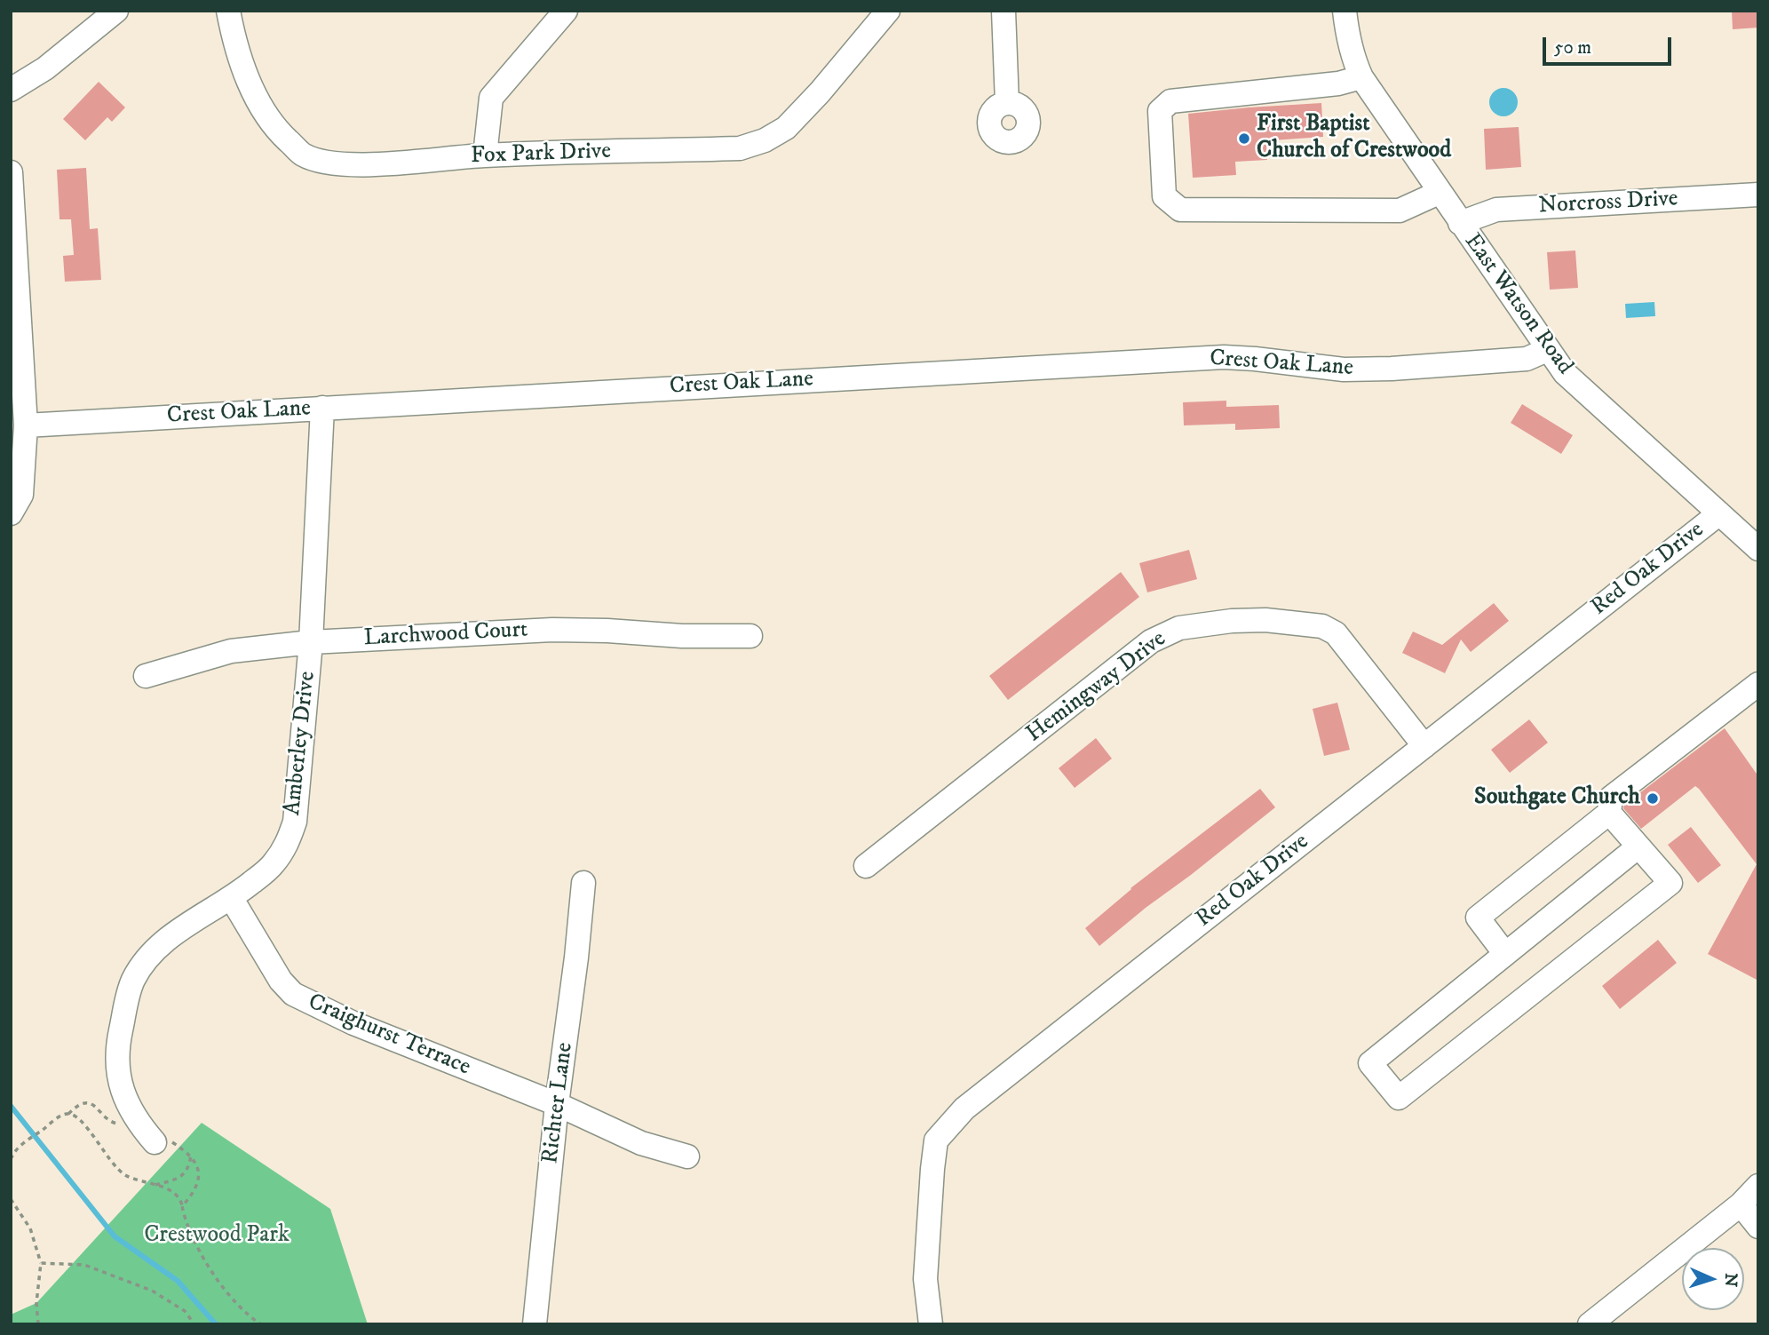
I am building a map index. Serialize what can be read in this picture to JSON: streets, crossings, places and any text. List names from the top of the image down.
{
  "streets": {
    "street": [
      "Fox Park Drive",
      "Norcross Drive",
      "East Watson Road",
      "Crest Oak Lane",
      "Red Oak Drive",
      "Larchwood Court",
      "Hemingway Drive",
      "Amberley Drive",
      "Craighurst Terrace",
      "Richter Lane"
    ]
  },
  "crossings": [
    ["Norcross Drive", "East Watson Road"],
    ["East Watson Road", "Crest Oak Lane"],
    ["East Watson Road", "Red Oak Drive"],
    ["Crest Oak Lane", "Amberley Drive"],
    ["Red Oak Drive", "Hemingway Drive"],
    ["Larchwood Court", "Amberley Drive"],
    ["Amberley Drive", "Craighurst Terrace"],
    ["Craighurst Terrace", "Richter Lane"]
  ],
  "parks": ["Crestwood Park"],
  "places": ["First Baptist Church of Crestwood", "Southgate Church"],
  "scale_bar": "50 m",
  "north": "right"
}
